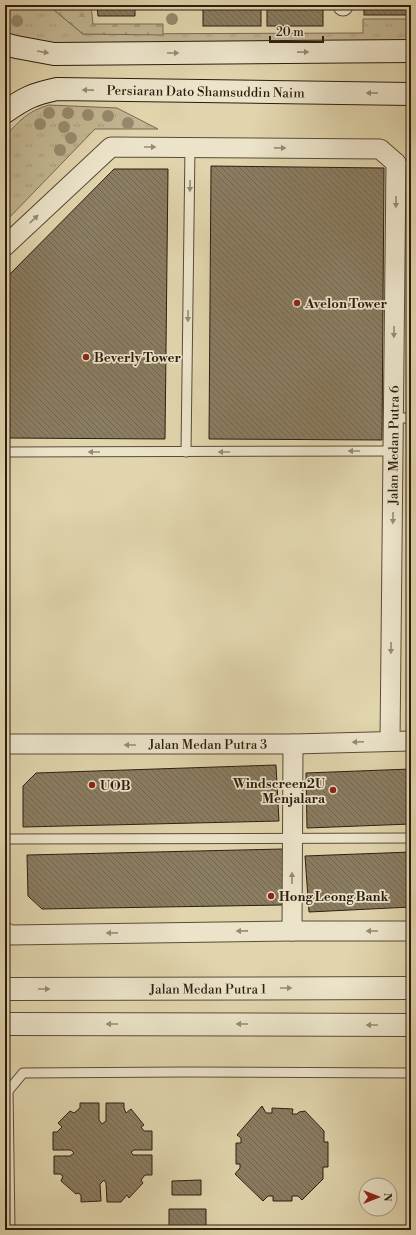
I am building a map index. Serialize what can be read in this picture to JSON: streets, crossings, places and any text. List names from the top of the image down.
{
  "streets": {
    "main road": ["Persiaran Dato Shamsuddin Naim", "Jalan Medan Putra 1"],
    "street": ["Jalan Medan Putra 6", "Jalan Medan Putra 3"]
  },
  "crossings": [
    ["Jalan Medan Putra 6", "Jalan Medan Putra 3"]
  ],
  "one_way": ["Jalan Medan Putra 6", "Jalan Medan Putra 3"],
  "places": [
    "Avelon Tower",
    "Beverly Tower",
    "UOB",
    "Windscreen2U Menjalara",
    "Hong Leong Bank"
  ],
  "scale_bar": "20 m",
  "north": "right"
}
